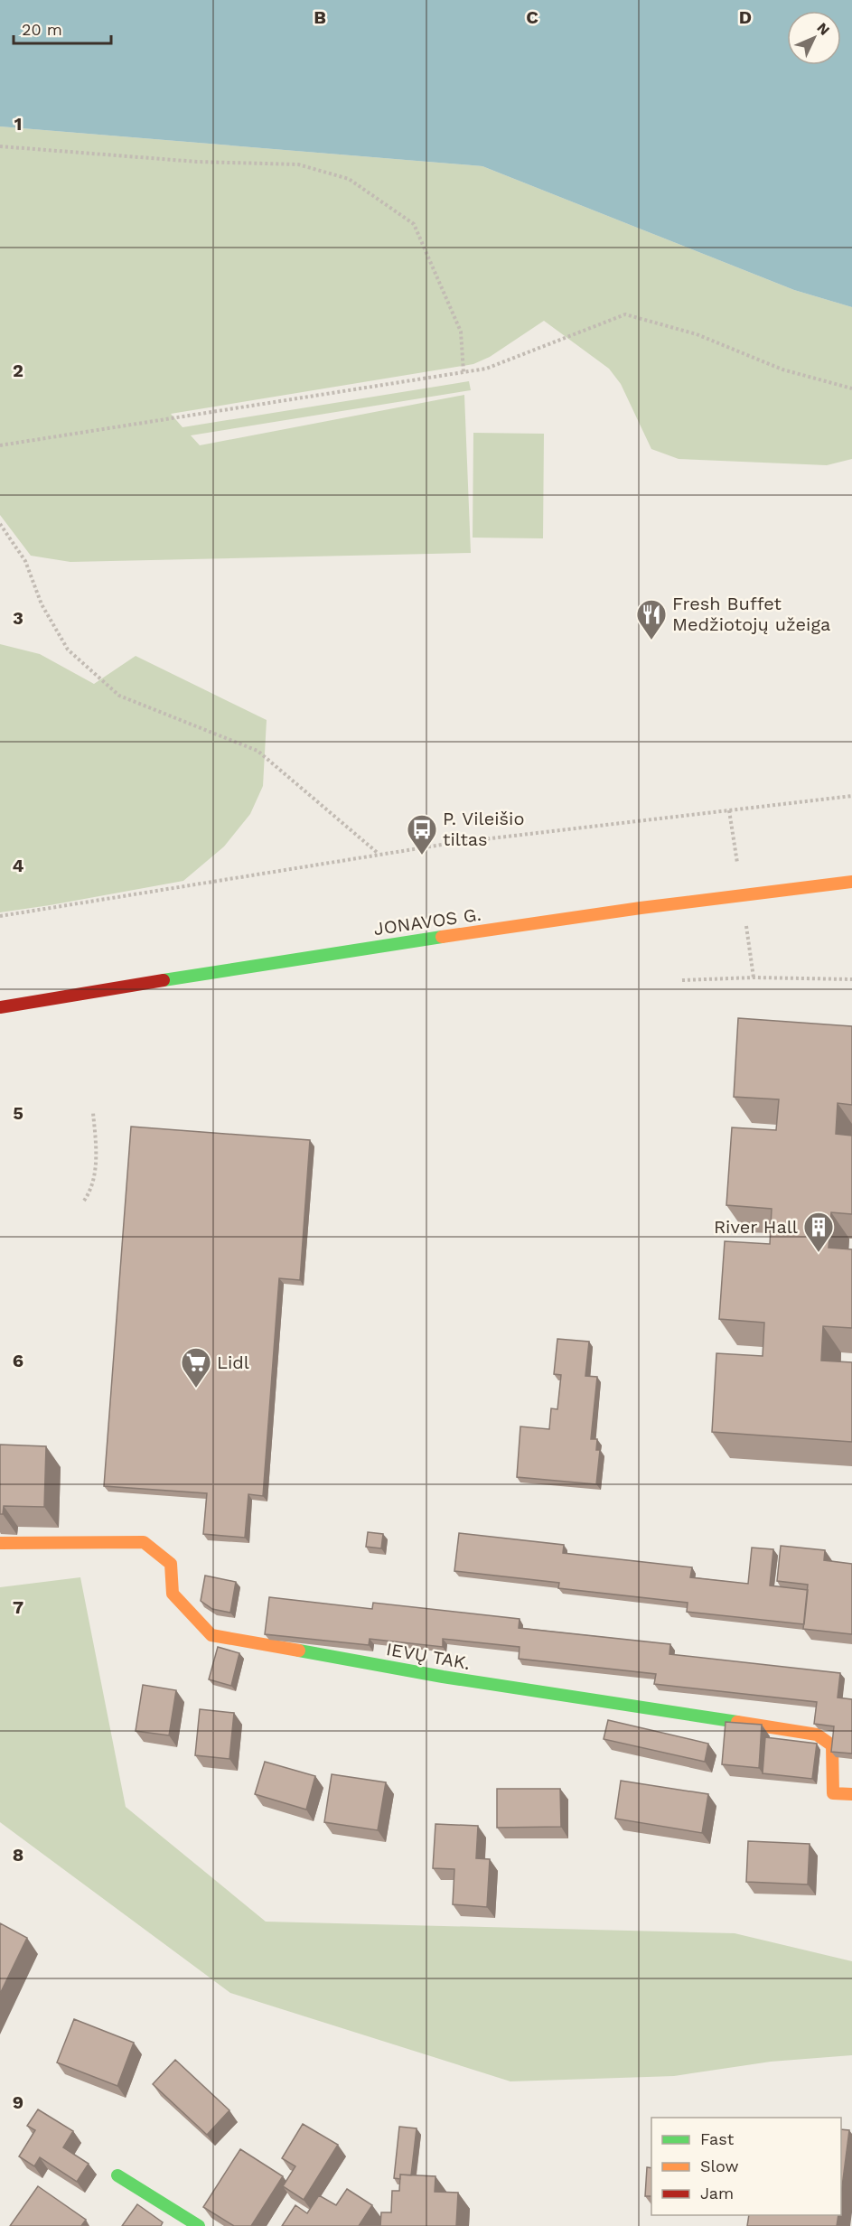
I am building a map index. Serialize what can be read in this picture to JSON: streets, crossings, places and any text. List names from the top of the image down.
{
  "streets": {
    "street": ["JONAVOS G.", "IEVŲ TAK."]
  },
  "places": {
    "restaurant": ["Fresh Buffet Medžiotojų užeiga"],
    "bus stop": ["P. Vileišio tiltas"],
    "building": ["River Hall"],
    "supermarket": ["Lidl"]
  },
  "legend": ["Fast", "Slow", "Jam"],
  "scale_bar": "20 m",
  "north": "top right",
  "grid": {
    "columns": ["B", "C", "D"],
    "rows": [
      "1",
      "2",
      "3",
      "4",
      "5",
      "6",
      "7",
      "8",
      "9"
    ]
  }
}
